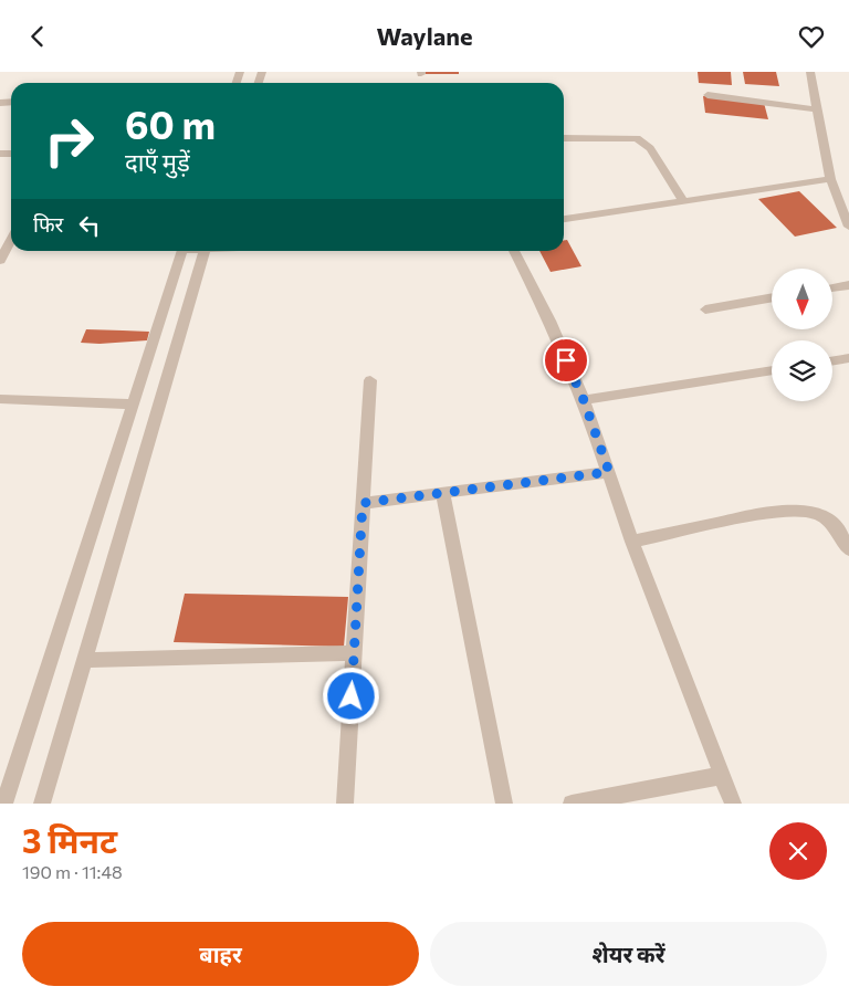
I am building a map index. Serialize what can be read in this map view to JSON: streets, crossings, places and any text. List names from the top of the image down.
{
  "north": "bottom",
  "page": {
    "header": "Waylane",
    "turn": ["60 m", "दाएँ मुड़ें"],
    "then": "फिर",
    "heading": ["3 मिनट", "190 m · 11:48"],
    "buttons": ["बाहर", "शेयर करें"]
  }
}
